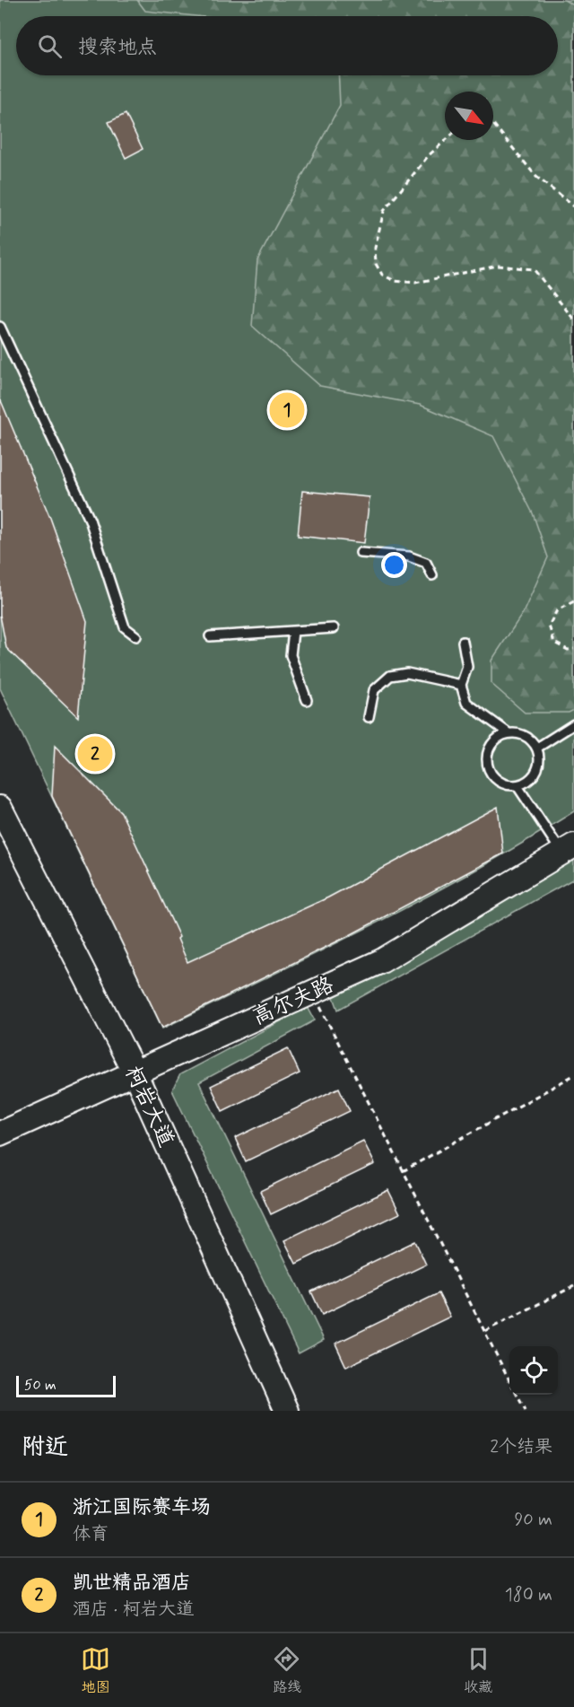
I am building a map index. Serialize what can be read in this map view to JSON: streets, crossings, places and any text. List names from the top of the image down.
{
  "streets": {
    "street": ["高尔夫路", "柯岩大道"]
  },
  "crossings": [
    ["高尔夫路", "柯岩大道"]
  ],
  "scale_bar": "50 m",
  "north": "bottom right",
  "page": {
    "search": "搜索地点",
    "pins": ["1", "2"],
    "scale": "50 m",
    "heading": ["附近", "2个结果"],
    "list": [
      {
        "mark": "1",
        "name": "浙江国际赛车场",
        "note": "体育",
        "value": "90 m"
      },
      {
        "mark": "2",
        "name": "凯世精品酒店",
        "note": "酒店 · 柯岩大道",
        "value": "180 m"
      }
    ],
    "nav": ["地图", "路线", "收藏"]
  }
}
